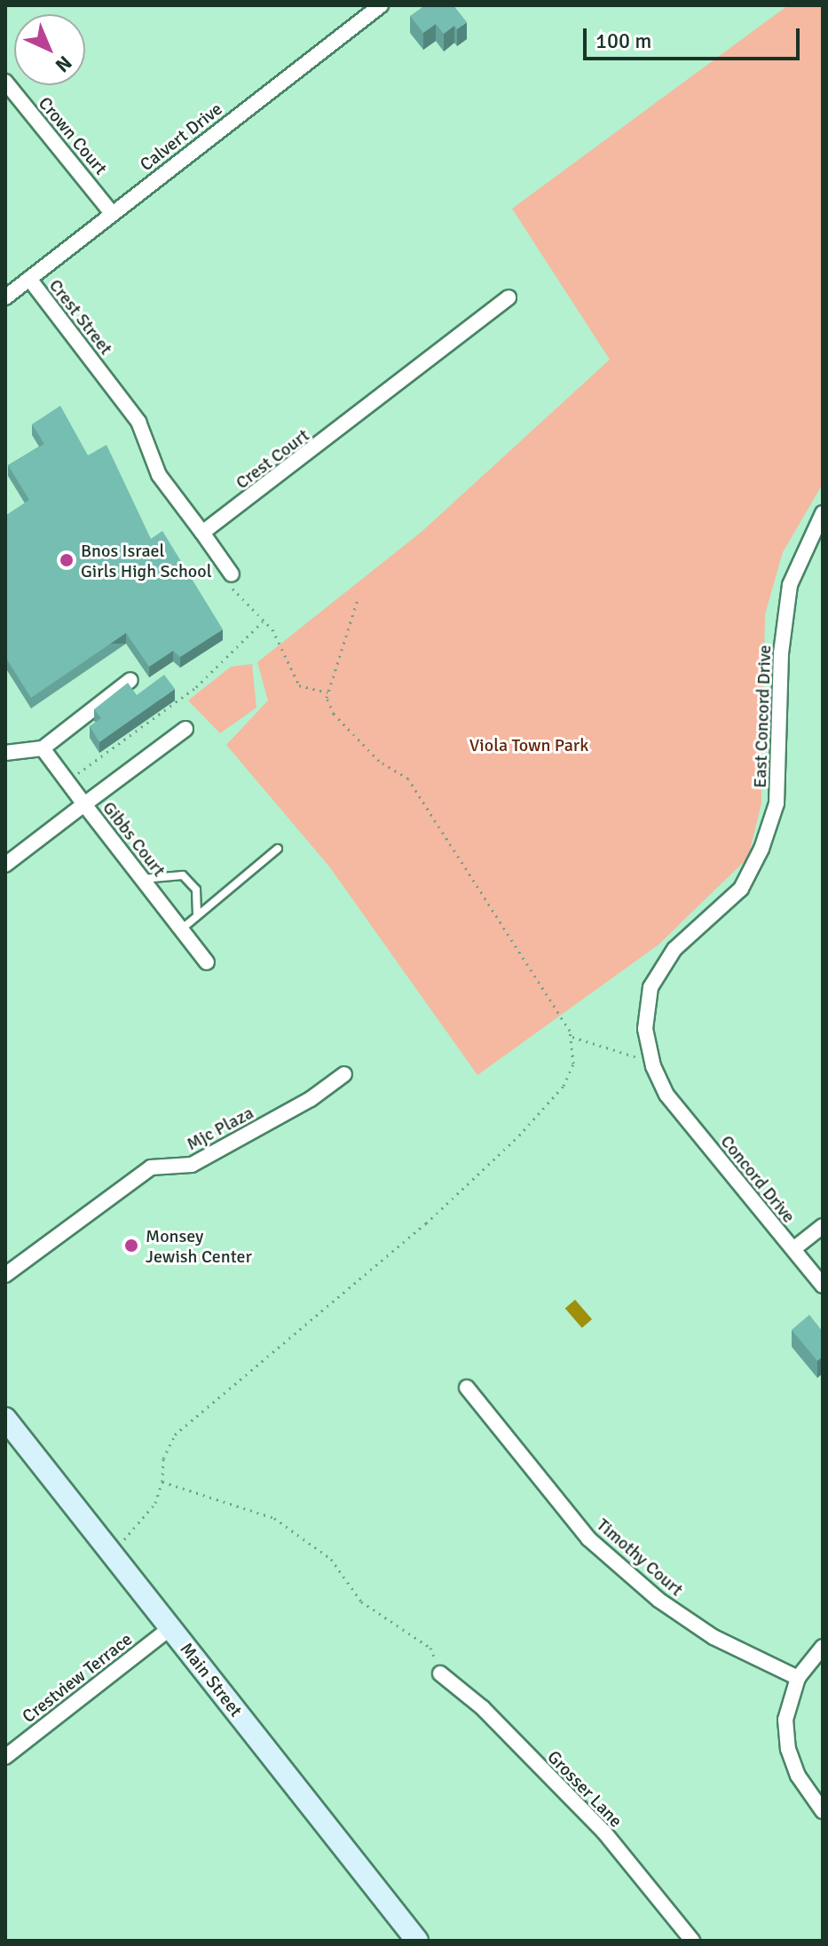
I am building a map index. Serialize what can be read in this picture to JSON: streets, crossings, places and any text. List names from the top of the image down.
{
  "streets": {
    "main road": ["Main Street"],
    "street": [
      "Crown Court",
      "Calvert Drive",
      "Crest Street",
      "Crest Court",
      "East Concord Drive",
      "Gibbs Court",
      "Mjc Plaza",
      "Concord Drive",
      "Timothy Court",
      "Crestview Terrace",
      "Grosser Lane"
    ]
  },
  "crossings": [
    ["Crown Court", "Calvert Drive"],
    ["Calvert Drive", "Crest Street"],
    ["Crest Street", "Crest Court"],
    ["East Concord Drive", "Concord Drive"],
    ["Crestview Terrace", "Main Street"]
  ],
  "parks": ["Viola Town Park"],
  "places": ["Bnos Israel Girls High School", "Monsey Jewish Center"],
  "scale_bar": "100 m",
  "north": "bottom right"
}
